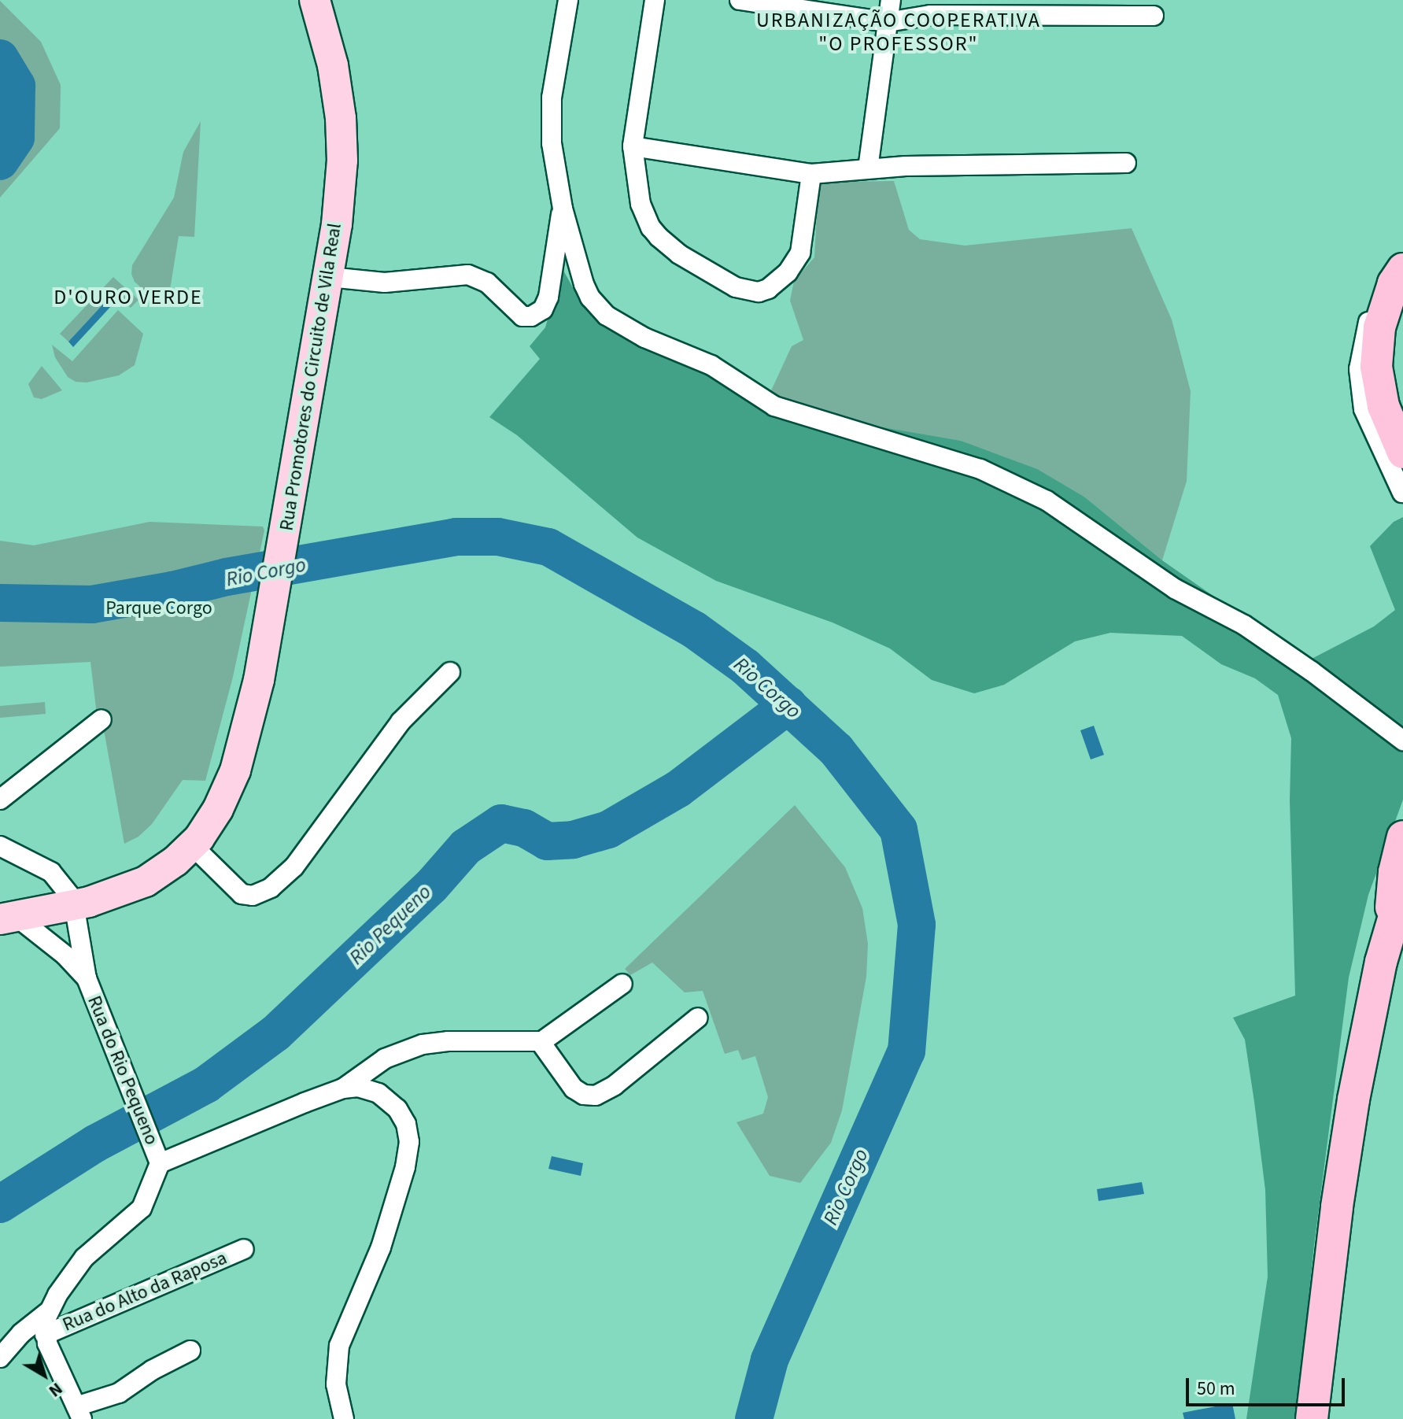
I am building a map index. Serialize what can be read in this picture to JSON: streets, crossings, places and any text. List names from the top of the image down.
{
  "streets": {
    "main road": ["Rua Promotores do Circuito de Vila Real"],
    "street": ["Rua do Rio Pequeno", "Rua do Alto da Raposa"]
  },
  "districts": ["URBANIZAÇÃO COOPERATIVA \"O PROFESSOR\"", "D'OURO VERDE"],
  "water": ["Rio Corgo", "Rio Pequeno"],
  "parks": ["Parque Corgo"],
  "scale_bar": "50 m",
  "north": "bottom right"
}
